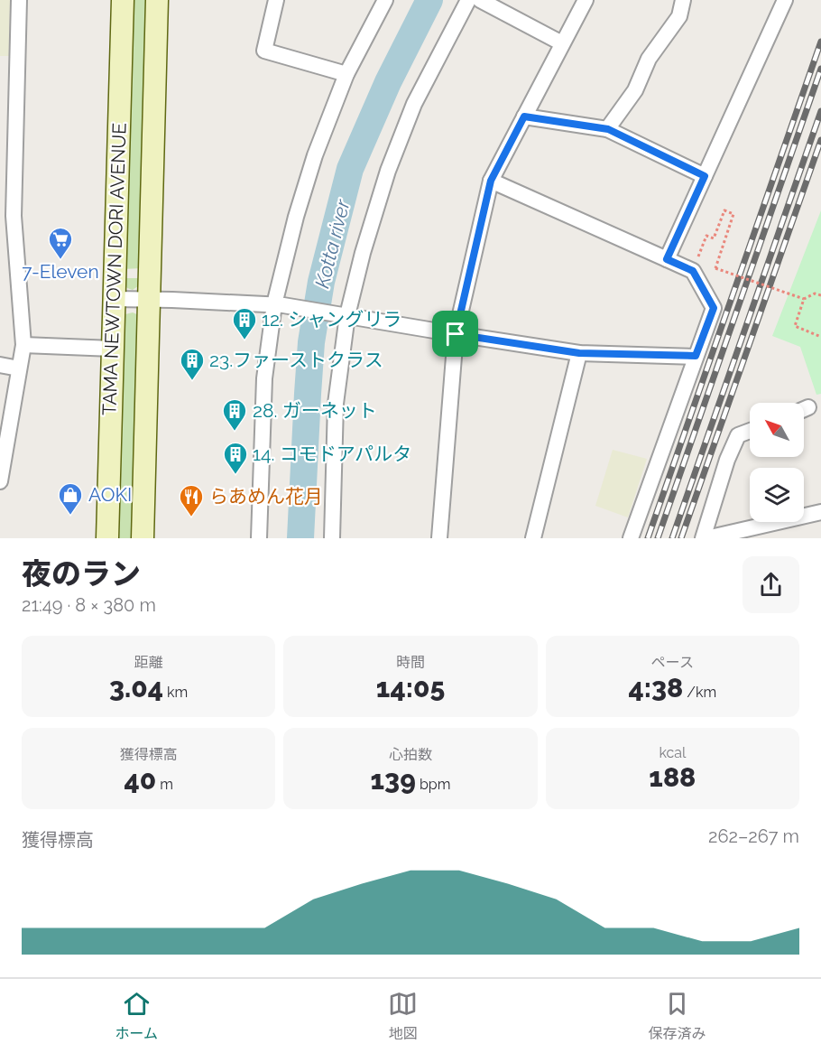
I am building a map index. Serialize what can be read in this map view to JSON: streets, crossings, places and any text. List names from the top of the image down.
{
  "streets": {
    "main road": ["TAMA NEWTOWN DORI AVENUE"]
  },
  "water": ["Kotta river"],
  "places": {
    "supermarket": ["7-Eleven"],
    "building": [
      "12. シャングリラ",
      "23.ファーストクラス",
      "28. ガーネット",
      "14. コモドアパルタ"
    ],
    "shop": ["AOKI"],
    "restaurant": ["らあめん花月"]
  },
  "north": "top left",
  "page": {
    "heading": ["夜のラン", "21:49 · 8 × 380 m"],
    "stats": [
      ["距離", "3.04 km"],
      ["時間", "14:05"],
      ["ペース", "4:38 /km"],
      ["獲得標高", "40 m"],
      ["心拍数", "139 bpm"],
      ["kcal", "188"]
    ],
    "chart": ["獲得標高", "262–267 m"],
    "tabs": ["ホーム", "地図", "保存済み"]
  }
}
